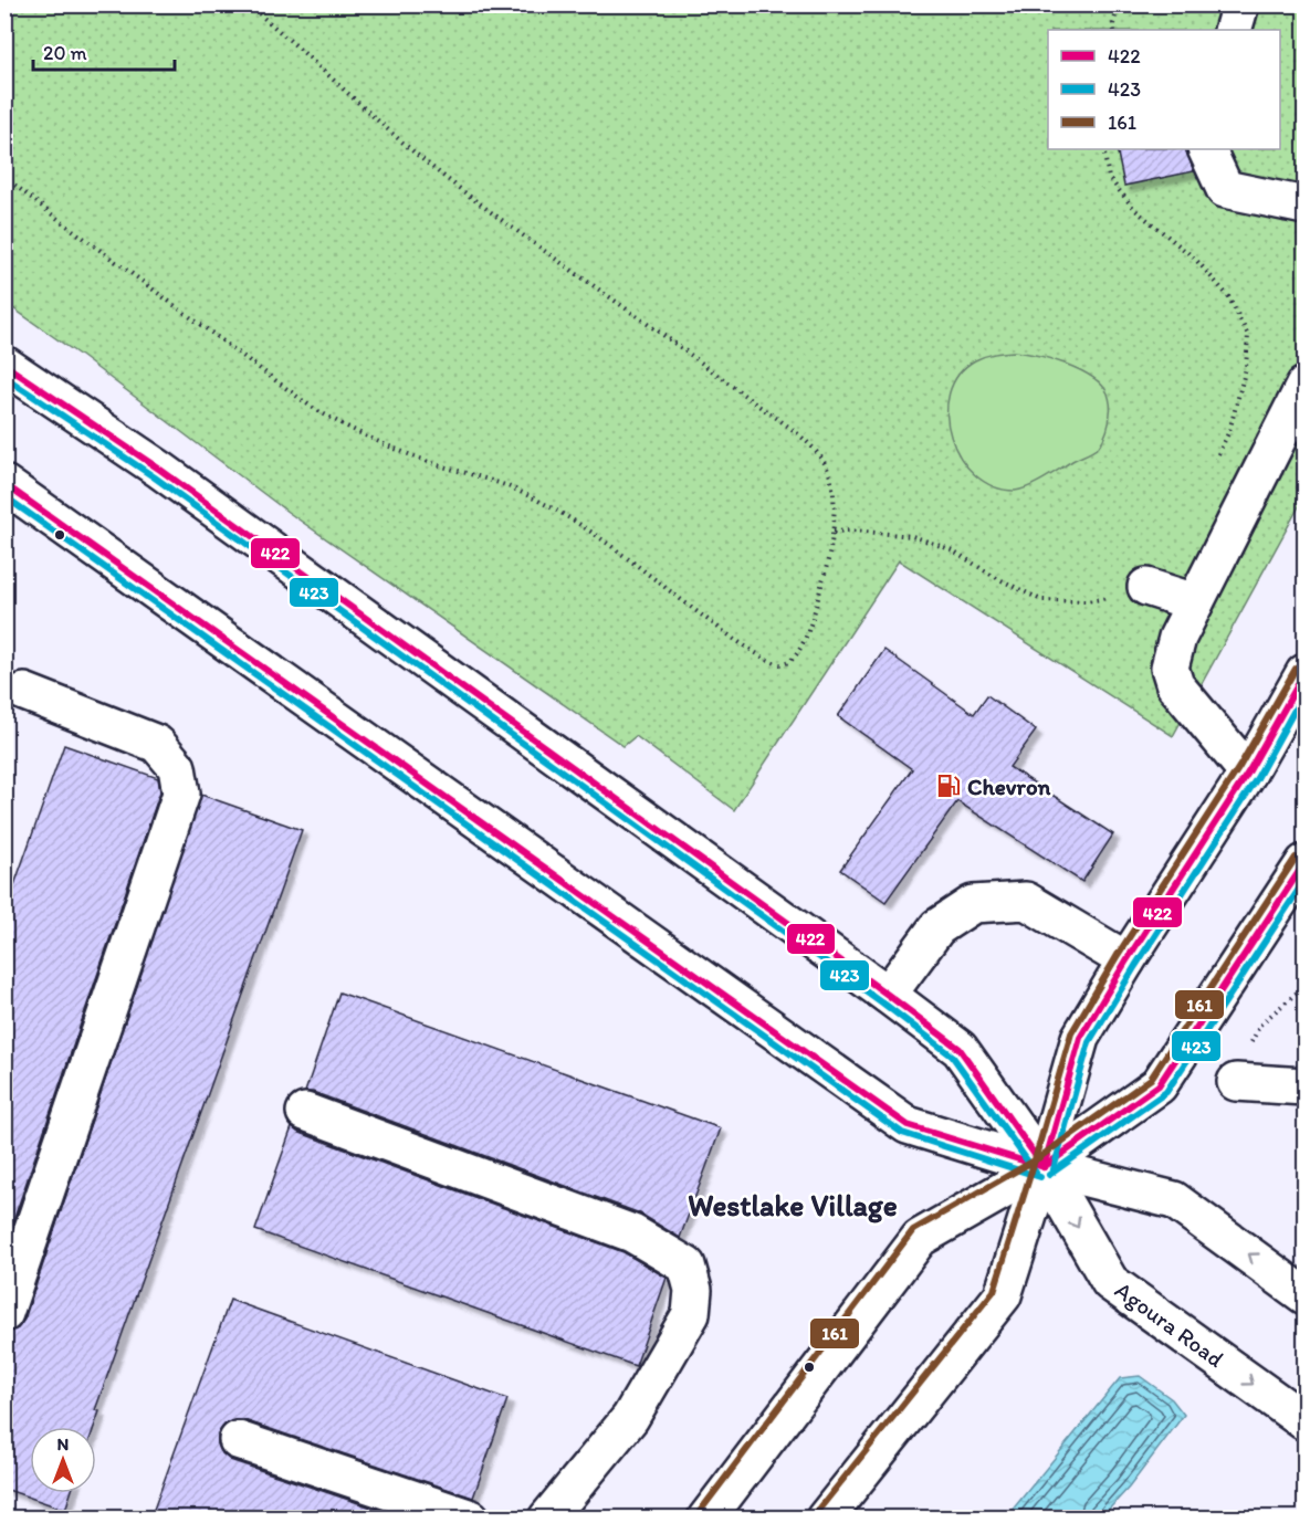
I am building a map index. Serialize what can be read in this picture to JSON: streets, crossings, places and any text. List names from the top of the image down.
{
  "streets": {
    "main road": ["Agoura Road"]
  },
  "districts": ["Westlake Village"],
  "places": {
    "fuel station": ["Chevron"]
  },
  "lines": ["transit line 422", "transit line 423", "transit line 161"],
  "legend": ["422", "423", "161"],
  "scale_bar": "20 m",
  "north": "top"
}
